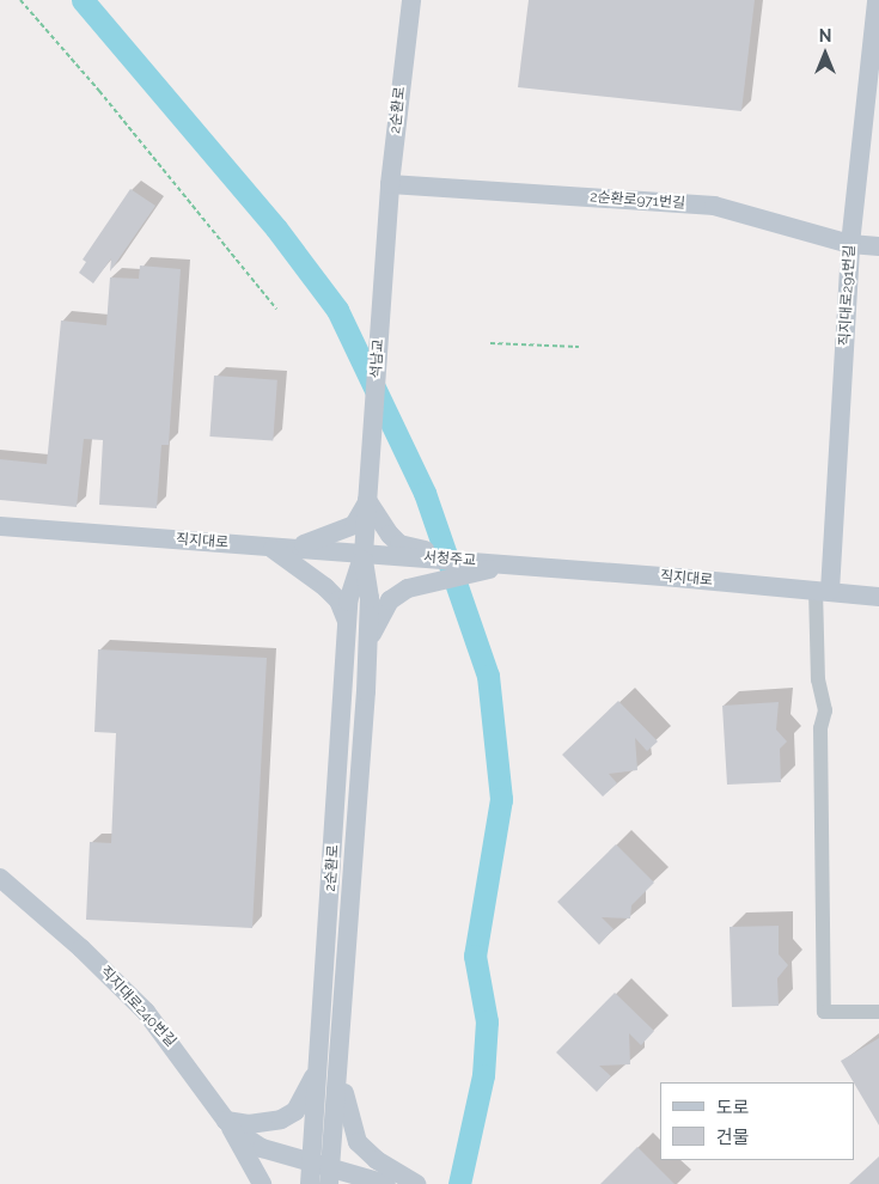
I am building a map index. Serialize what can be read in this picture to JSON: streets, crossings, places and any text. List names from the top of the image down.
{
  "streets": {
    "street": [
      "2순환로",
      "2순환로971번길",
      "직지대로291번길",
      "석남교",
      "직지대로",
      "서청주교",
      "직지대로240번길"
    ]
  },
  "crossings": [
    ["2순환로", "2순환로971번길"],
    ["2순환로", "석남교"],
    ["2순환로", "직지대로"],
    ["2순환로", "직지대로240번길"],
    ["2순환로971번길", "직지대로291번길"],
    ["직지대로291번길", "직지대로"],
    ["직지대로", "서청주교"]
  ],
  "legend": ["도로", "건물"],
  "north": "top"
}
